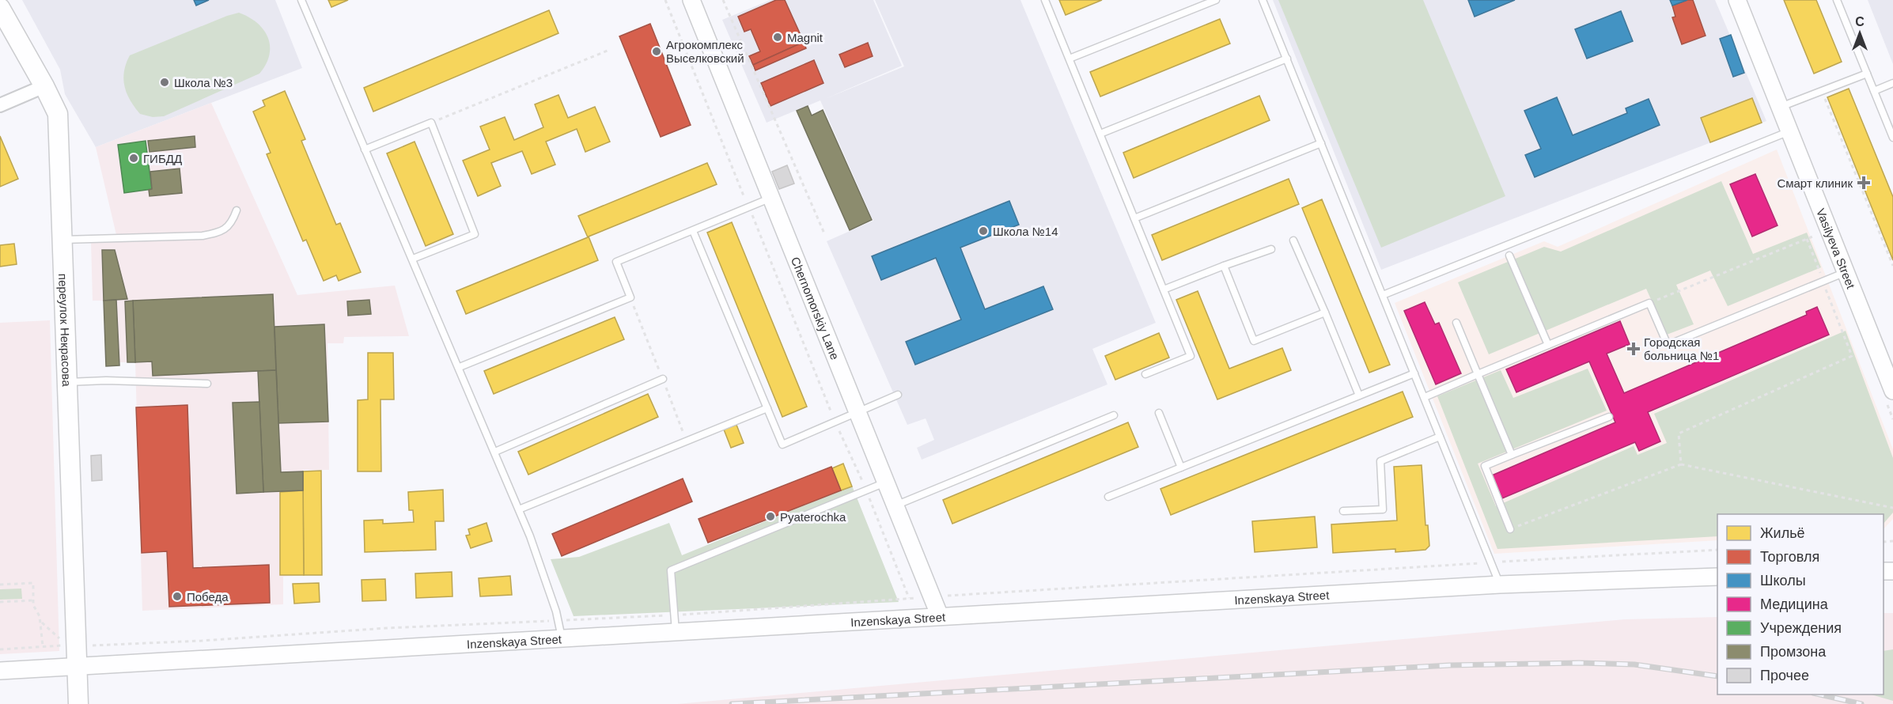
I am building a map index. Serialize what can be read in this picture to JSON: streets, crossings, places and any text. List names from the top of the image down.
{
  "streets": {
    "main road": ["переулок Некрасова"],
    "street": ["Vasilyeva Street", "Chernomorskiy Lane", "Inzenskaya Street"]
  },
  "crossings": [
    ["Chernomorskiy Lane", "Inzenskaya Street"],
    ["переулок Некрасова", "Inzenskaya Street"]
  ],
  "places": {
    "other": [
      "Magnit",
      "Агрокомплекс Выселковский",
      "Школа №3",
      "ГИБДД",
      "Школа №14",
      "Pyaterochka",
      "Победа"
    ],
    "health": ["Смарт клиник", "Городская больница №1"]
  },
  "legend": [
    "Жильё",
    "Торговля",
    "Школы",
    "Медицина",
    "Учреждения",
    "Промзона",
    "Прочее"
  ],
  "north": "top"
}
